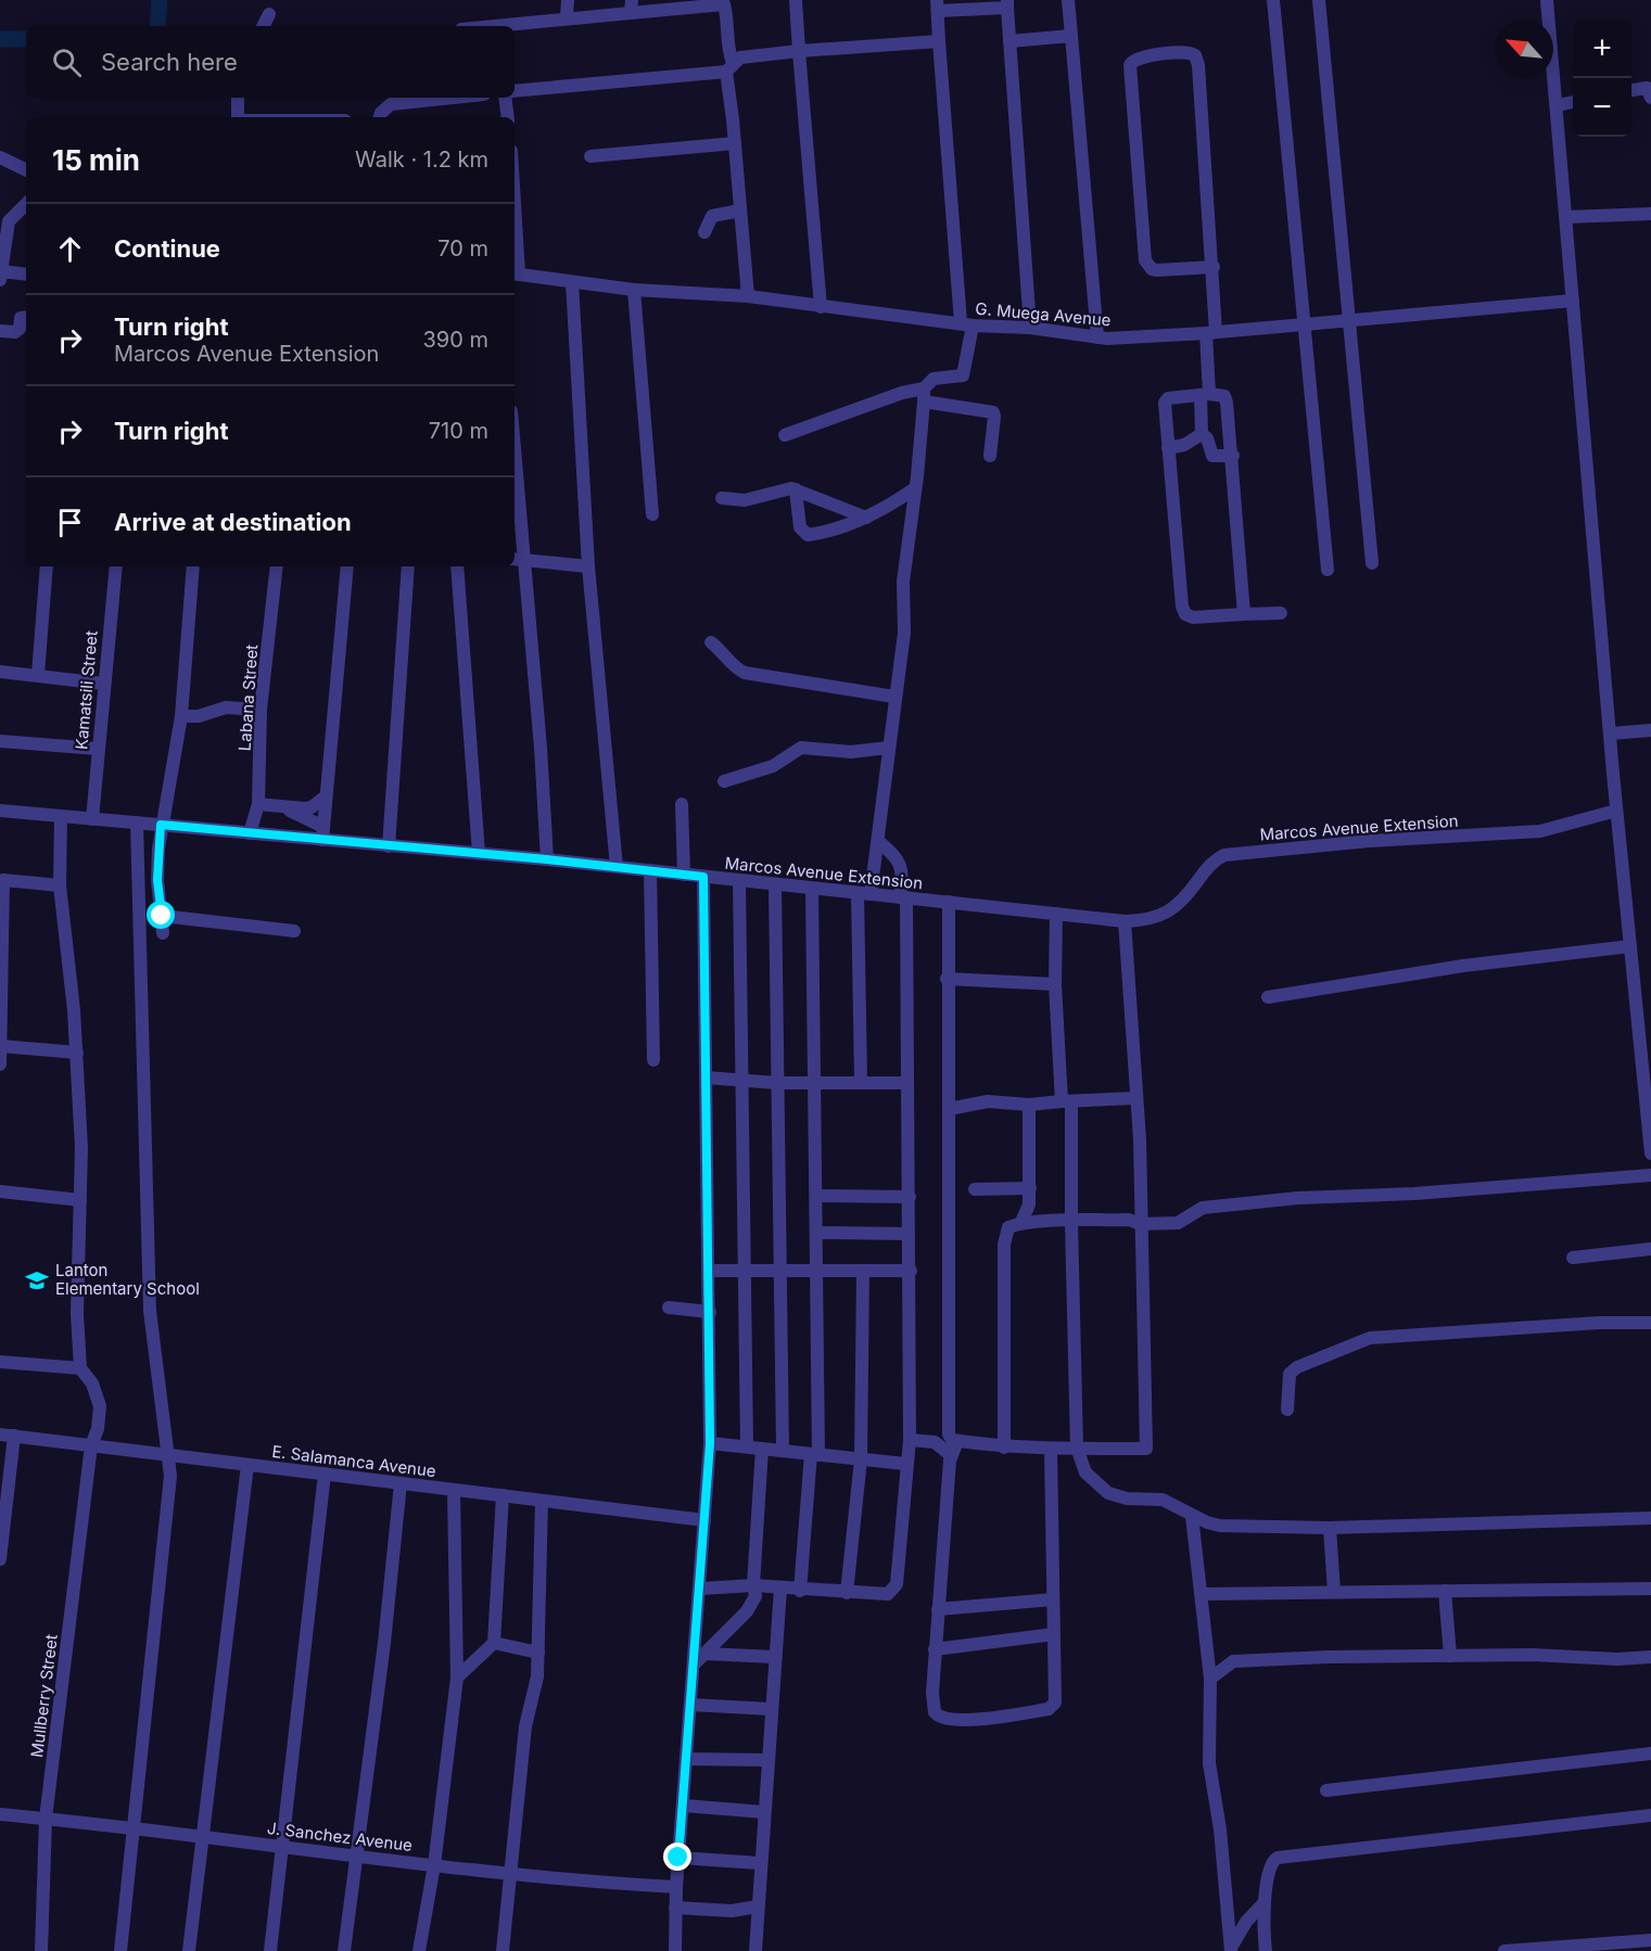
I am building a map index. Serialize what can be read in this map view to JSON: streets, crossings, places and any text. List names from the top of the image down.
{
  "streets": {
    "street": [
      "G. Muega Avenue",
      "Kamatsili Street",
      "Labana Street",
      "Marcos Avenue Extension",
      "E. Salamanca Avenue",
      "Mullberry Street",
      "J. Sanchez Avenue"
    ]
  },
  "crossings": [
    ["Kamatsili Street", "Marcos Avenue Extension"],
    ["Labana Street", "Marcos Avenue Extension"],
    ["E. Salamanca Avenue", "Mullberry Street"],
    ["Mullberry Street", "J. Sanchez Avenue"]
  ],
  "places": {
    "school or university": ["Lanton Elementary School"]
  },
  "north": "top left",
  "page": {
    "map_buttons": ["+", "−"],
    "search": "Search here",
    "heading": ["15 min", "Walk · 1.2 km"],
    "list": [
      ["Continue", "70 m"],
      ["Turn right", "Marcos Avenue Extension", "390 m"],
      ["Turn right", "710 m"],
      "Arrive at destination"
    ]
  }
}
